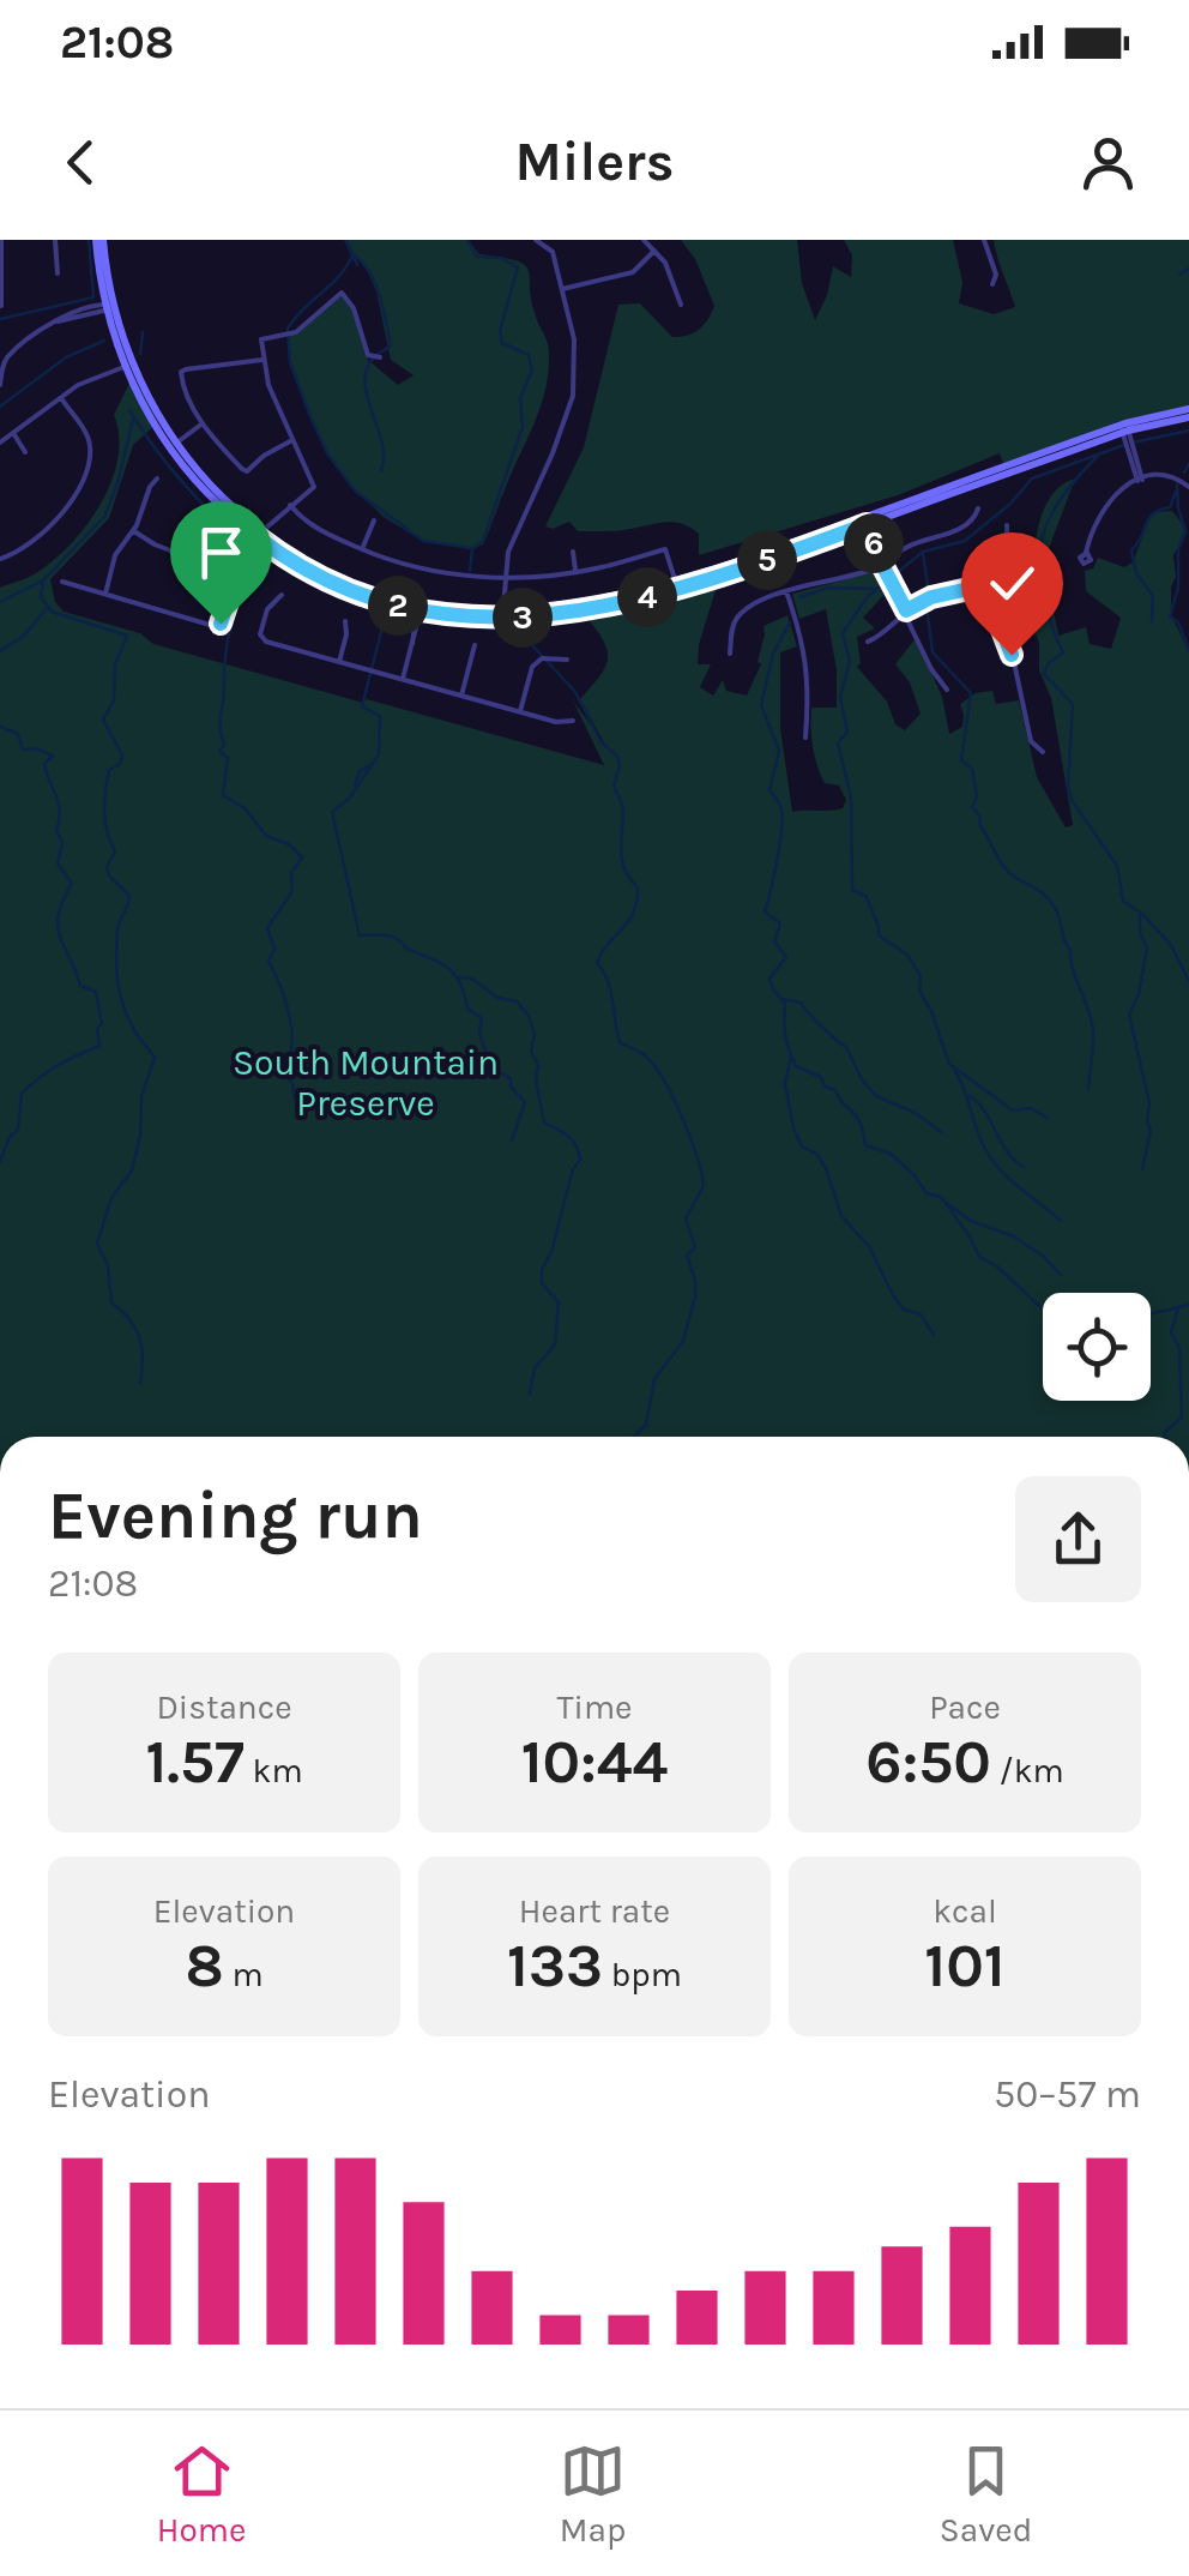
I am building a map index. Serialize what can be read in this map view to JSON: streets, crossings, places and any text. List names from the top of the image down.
{
  "parks": ["South Mountain Preserve"],
  "page": {
    "status": "21:08",
    "header": "Milers",
    "pins": [
      "6",
      "5",
      "4",
      "2",
      "3"
    ],
    "heading": ["Evening run", "21:08"],
    "stats": [
      ["Distance", "1.57 km"],
      ["Time", "10:44"],
      ["Pace", "6:50 /km"],
      ["Elevation", "8 m"],
      ["Heart rate", "133 bpm"],
      ["kcal", "101"]
    ],
    "chart": ["Elevation", "50–57 m"],
    "tabs": ["Home", "Map", "Saved"]
  }
}
